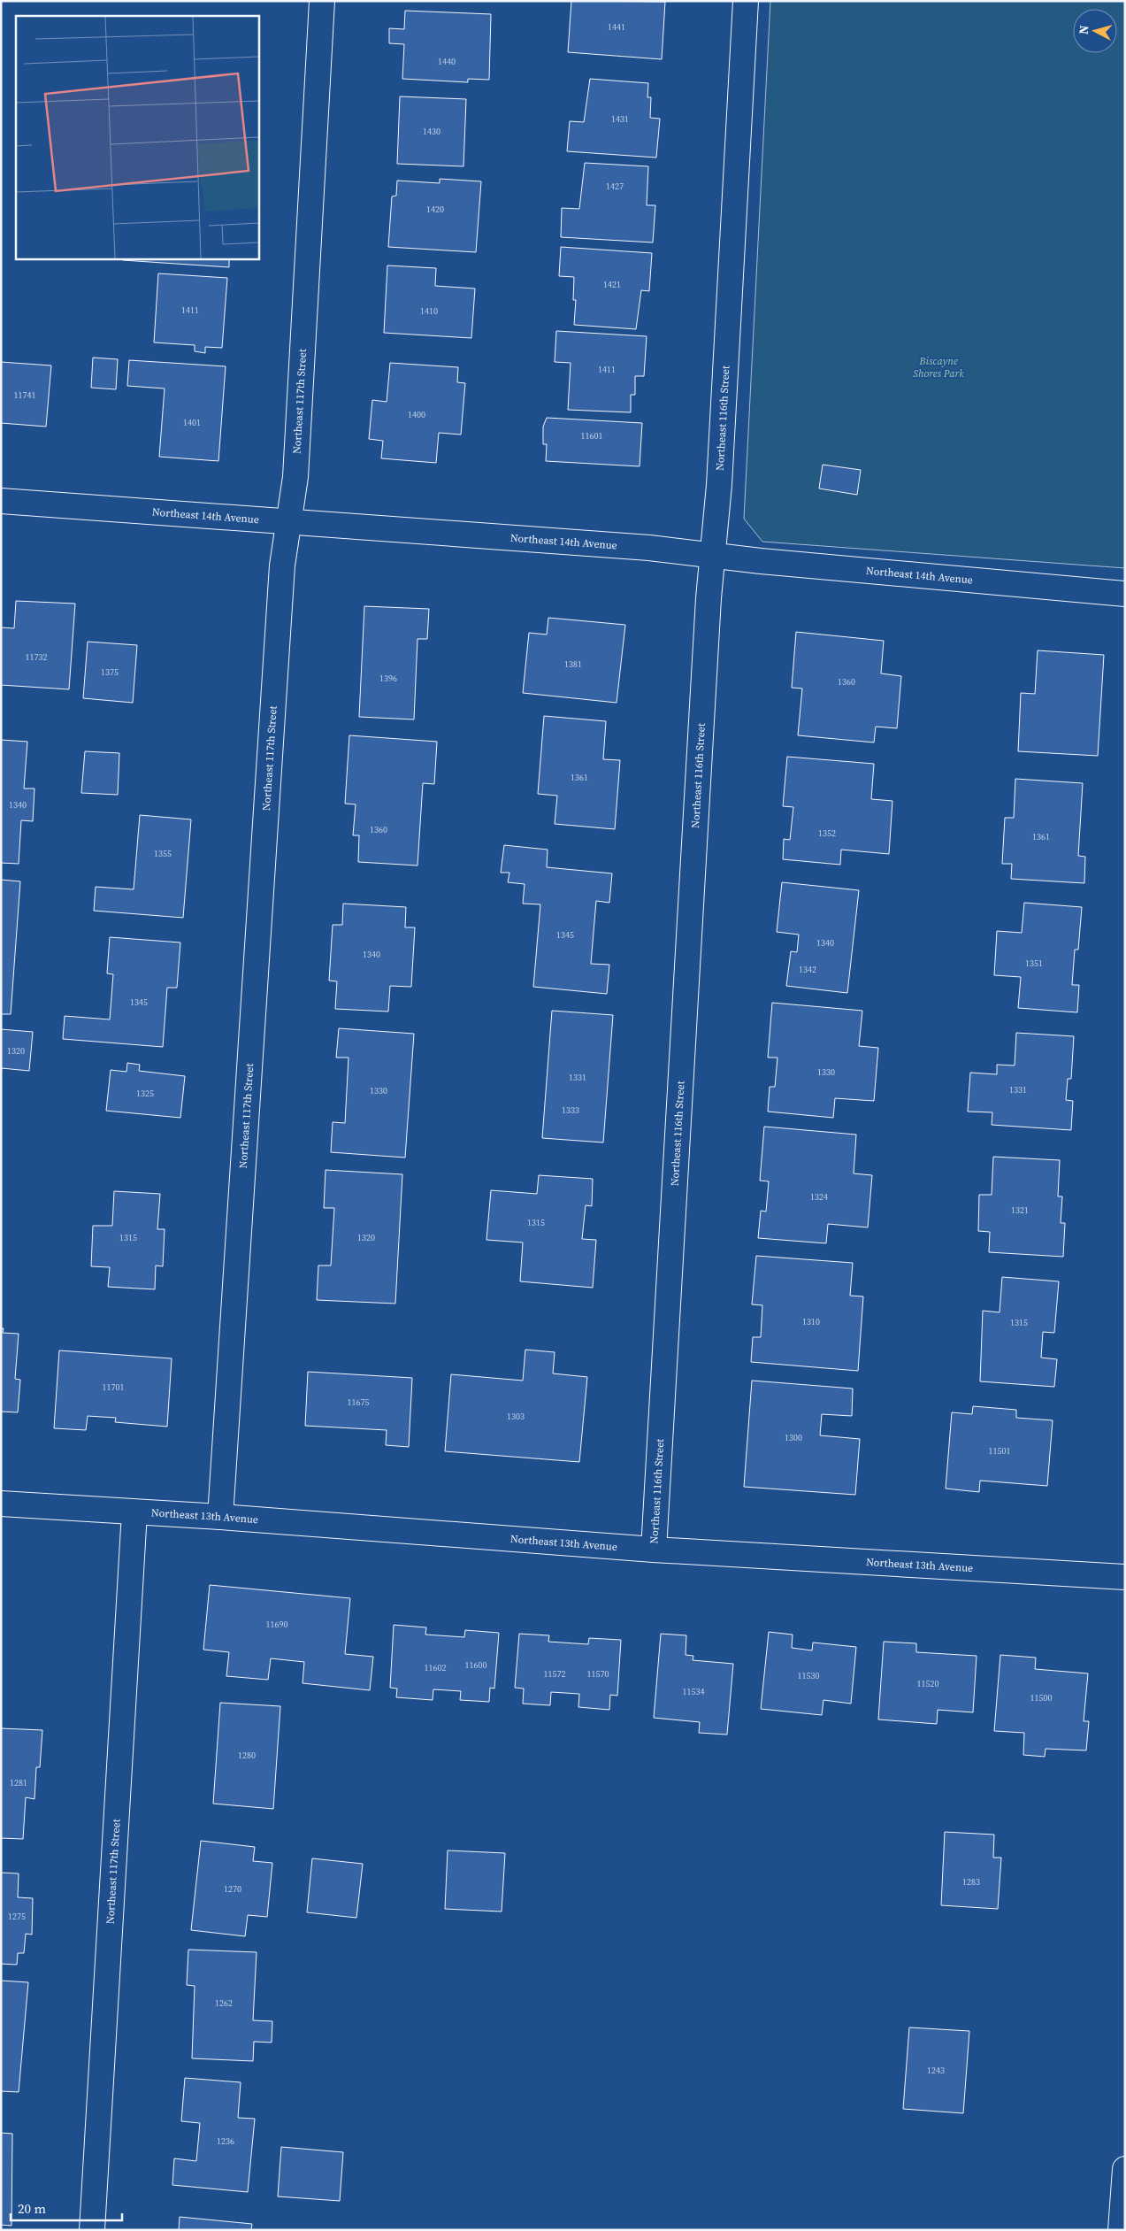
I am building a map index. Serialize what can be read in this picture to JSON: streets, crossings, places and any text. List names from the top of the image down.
{
  "streets": {
    "street": [
      "Northeast 117th Street",
      "Northeast 116th Street",
      "Northeast 14th Avenue",
      "Northeast 13th Avenue"
    ]
  },
  "crossings": [
    ["Northeast 117th Street", "Northeast 14th Avenue"],
    ["Northeast 117th Street", "Northeast 13th Avenue"],
    ["Northeast 116th Street", "Northeast 14th Avenue"],
    ["Northeast 116th Street", "Northeast 13th Avenue"]
  ],
  "parks": ["Biscayne Shores Park"],
  "house_numbers": [
    "1441",
    "1440",
    "1431",
    "1430",
    "1427",
    "1420",
    "1421",
    "1411",
    "1410",
    "1411",
    "11741",
    "1400",
    "1401",
    "11601",
    "11732",
    "1381",
    "1375",
    "1396",
    "1360",
    "1361",
    "1340",
    "1360",
    "1352",
    "1361",
    "1355",
    "1345",
    "1340",
    "1340",
    "1351",
    "1342",
    "1345",
    "1320",
    "1330",
    "1331",
    "1331",
    "1330",
    "1325",
    "1333",
    "1324",
    "1321",
    "1315",
    "1315",
    "1320",
    "1310",
    "1315",
    "11701",
    "11675",
    "1303",
    "1300",
    "11501",
    "11690",
    "11600",
    "11602",
    "11572",
    "11570",
    "11530",
    "11520",
    "11534",
    "11500",
    "1280",
    "1281",
    "1283",
    "1270",
    "1275",
    "1262",
    "1243",
    "1236"
  ],
  "scale_bar": "20 m",
  "north": "left"
}
